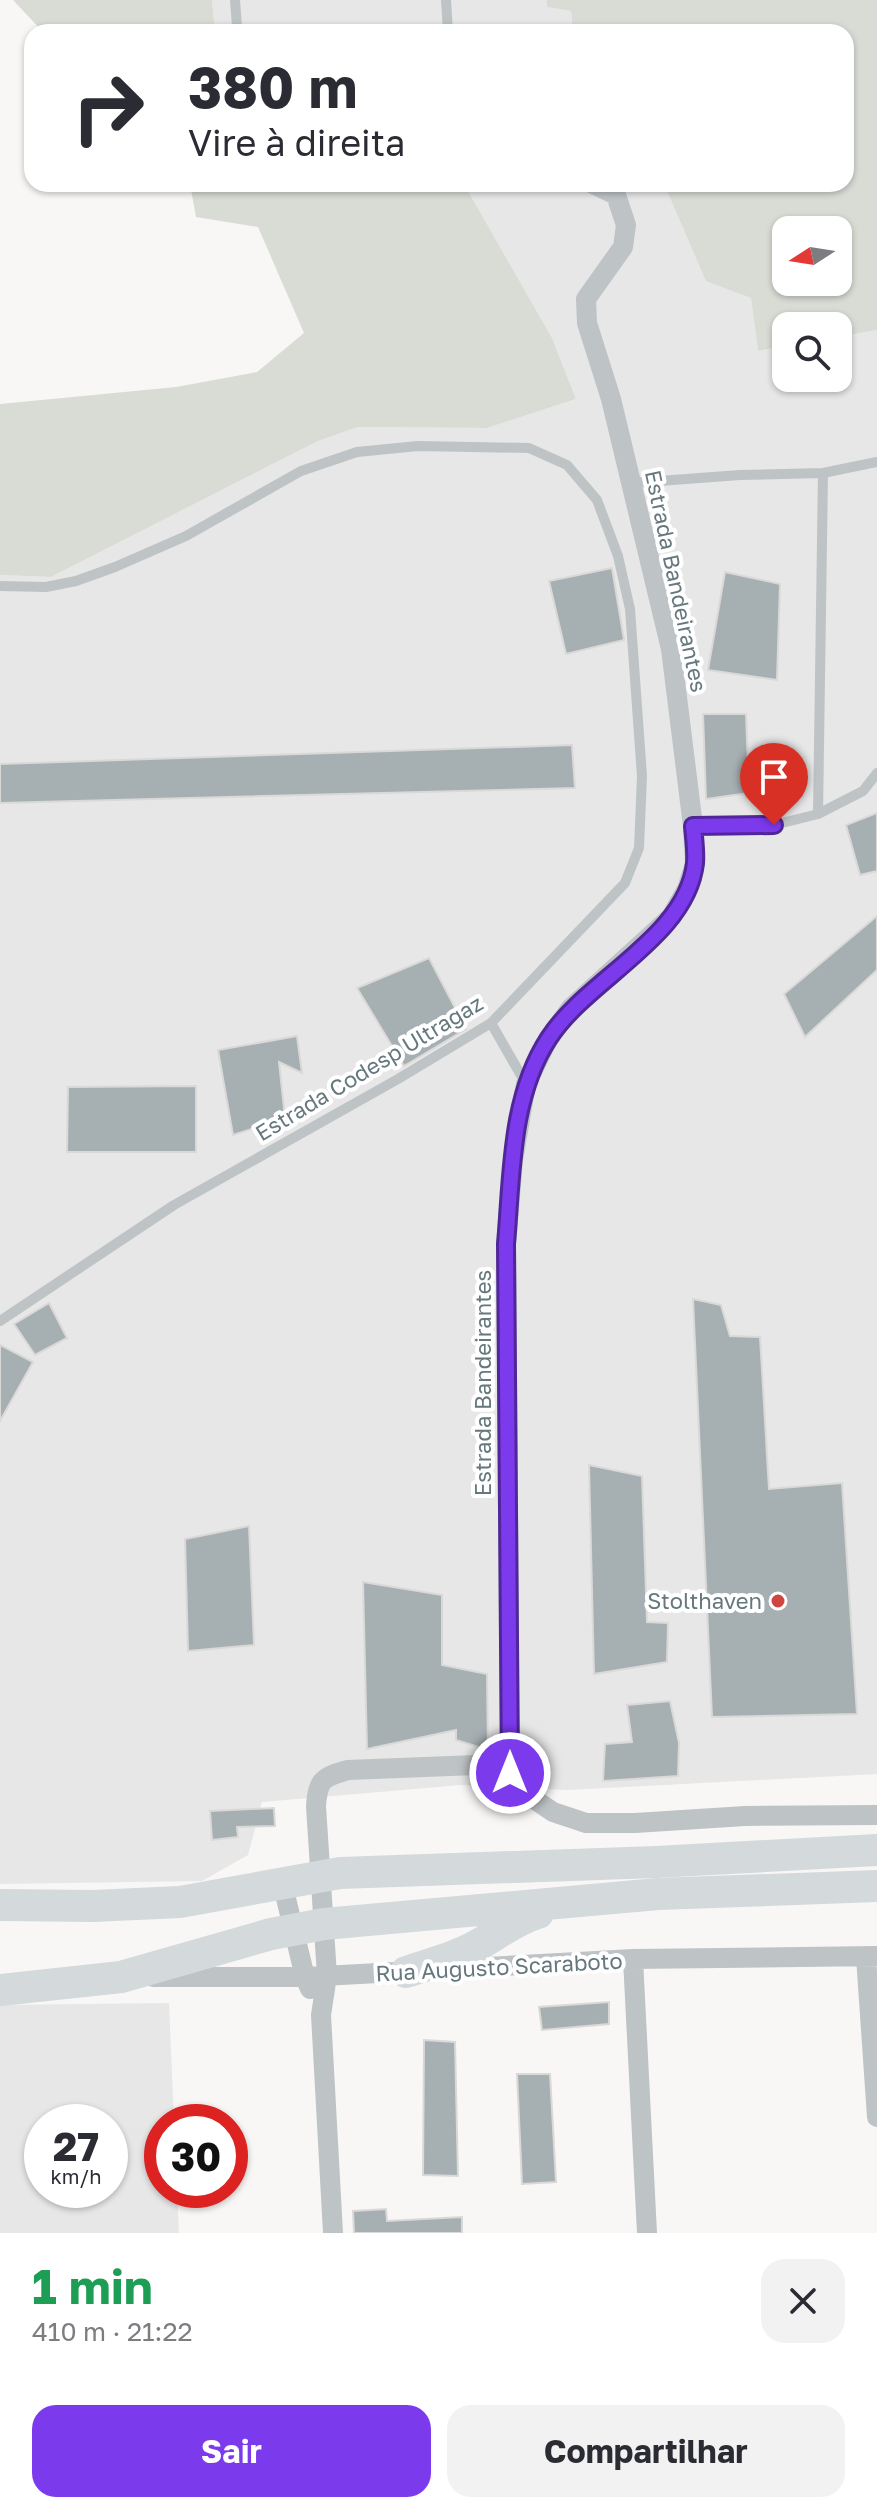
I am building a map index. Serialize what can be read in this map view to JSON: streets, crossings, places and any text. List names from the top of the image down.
{
  "streets": {
    "main road": ["Rua Augusto Scaraboto"],
    "street": ["Estrada Bandeirantes"],
    "lane": ["Estrada Codesp Ultragaz"]
  },
  "places": ["Stolthaven"],
  "north": "left",
  "page": {
    "turn": ["380 m", "Vire à direita"],
    "speed": "27 km/h",
    "limit": "30",
    "heading": ["1 min", "410 m · 21:22"],
    "buttons": ["Sair", "Compartilhar"]
  }
}
